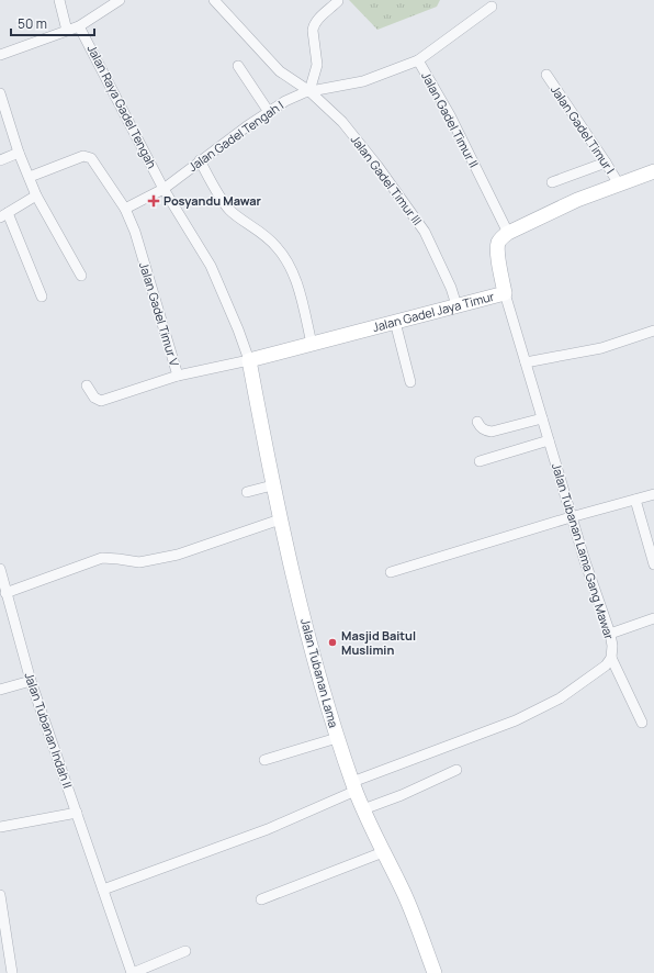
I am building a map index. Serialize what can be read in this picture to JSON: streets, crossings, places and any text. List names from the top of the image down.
{
  "streets": {
    "street": [
      "Jalan Raya Gadel Tengah",
      "Jalan Gadel Timur II",
      "Jalan Gadel Timur I",
      "Jalan Gadel Tengah I",
      "Jalan Gadel Timur III",
      "Jalan Gadel Jaya Timur",
      "Jalan Gadel Timur V",
      "Jalan Tubanan Lama Gang Mawar",
      "Jalan Tubanan Lama",
      "Jalan Tubanan Indah II"
    ]
  },
  "crossings": [
    ["Jalan Raya Gadel Tengah", "Jalan Gadel Tengah I"],
    ["Jalan Raya Gadel Tengah", "Jalan Gadel Jaya Timur"],
    ["Jalan Raya Gadel Tengah", "Jalan Gadel Timur V"],
    ["Jalan Raya Gadel Tengah", "Jalan Tubanan Lama"],
    ["Jalan Gadel Timur II", "Jalan Gadel Tengah I"],
    ["Jalan Gadel Timur II", "Jalan Gadel Timur III"],
    ["Jalan Gadel Timur II", "Jalan Gadel Jaya Timur"],
    ["Jalan Gadel Tengah I", "Jalan Gadel Timur III"],
    ["Jalan Gadel Tengah I", "Jalan Gadel Timur V"],
    ["Jalan Gadel Timur III", "Jalan Gadel Jaya Timur"],
    ["Jalan Gadel Jaya Timur", "Jalan Gadel Timur V"],
    ["Jalan Gadel Jaya Timur", "Jalan Tubanan Lama Gang Mawar"],
    ["Jalan Gadel Jaya Timur", "Jalan Tubanan Lama"],
    ["Jalan Gadel Timur V", "Jalan Tubanan Lama"]
  ],
  "places": {
    "health": ["Posyandu Mawar"],
    "other": ["Masjid Baitul Muslimin"]
  },
  "scale_bar": "50 m"
}
